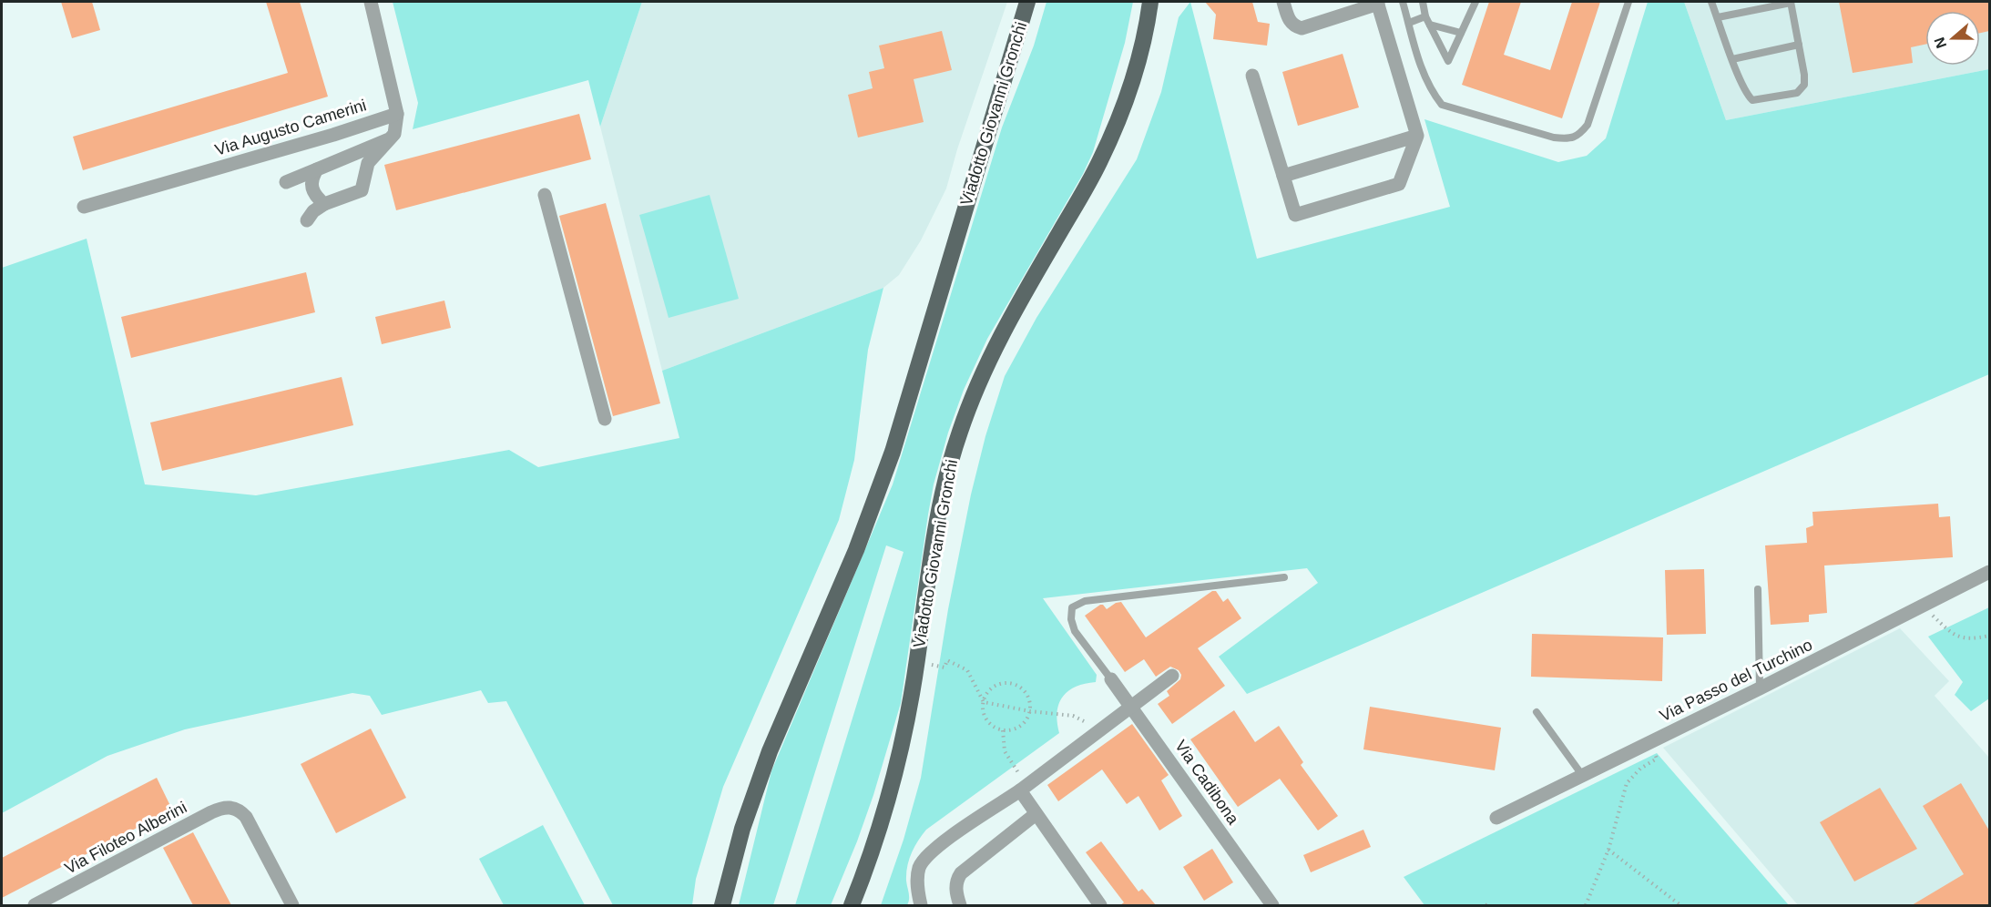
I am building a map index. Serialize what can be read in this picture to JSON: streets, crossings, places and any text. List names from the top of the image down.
{
  "streets": {
    "main road": ["Viadotto Giovanni Gronchi"],
    "street": [
      "Via Augusto Camerini",
      "Via Passo del Turchino",
      "Via Cadibona",
      "Via Filoteo Alberini"
    ]
  },
  "north": "left"
}
